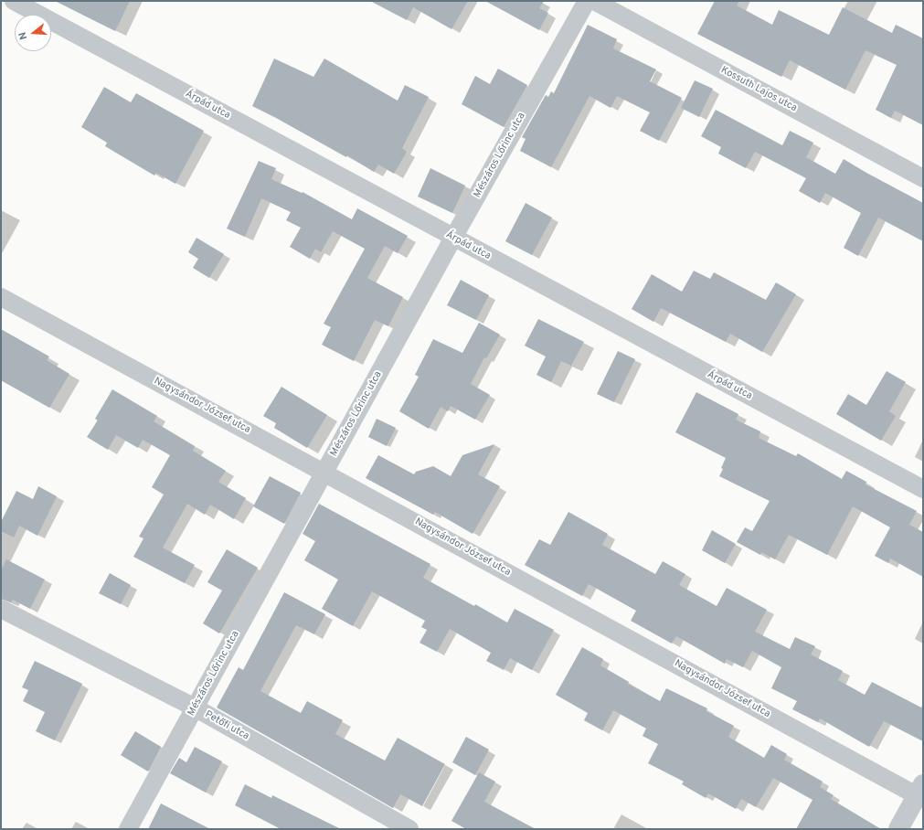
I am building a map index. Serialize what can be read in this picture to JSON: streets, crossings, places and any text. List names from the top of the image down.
{
  "streets": {
    "street": [
      "Kossuth Lajos utca",
      "Árpád utca",
      "Mészáros Lőrinc utca",
      "Nagysándor József utca",
      "Petőfi utca"
    ]
  },
  "crossings": [
    ["Árpád utca", "Mészáros Lőrinc utca"],
    ["Mészáros Lőrinc utca", "Nagysándor József utca"],
    ["Mészáros Lőrinc utca", "Petőfi utca"]
  ],
  "north": "left"
}
